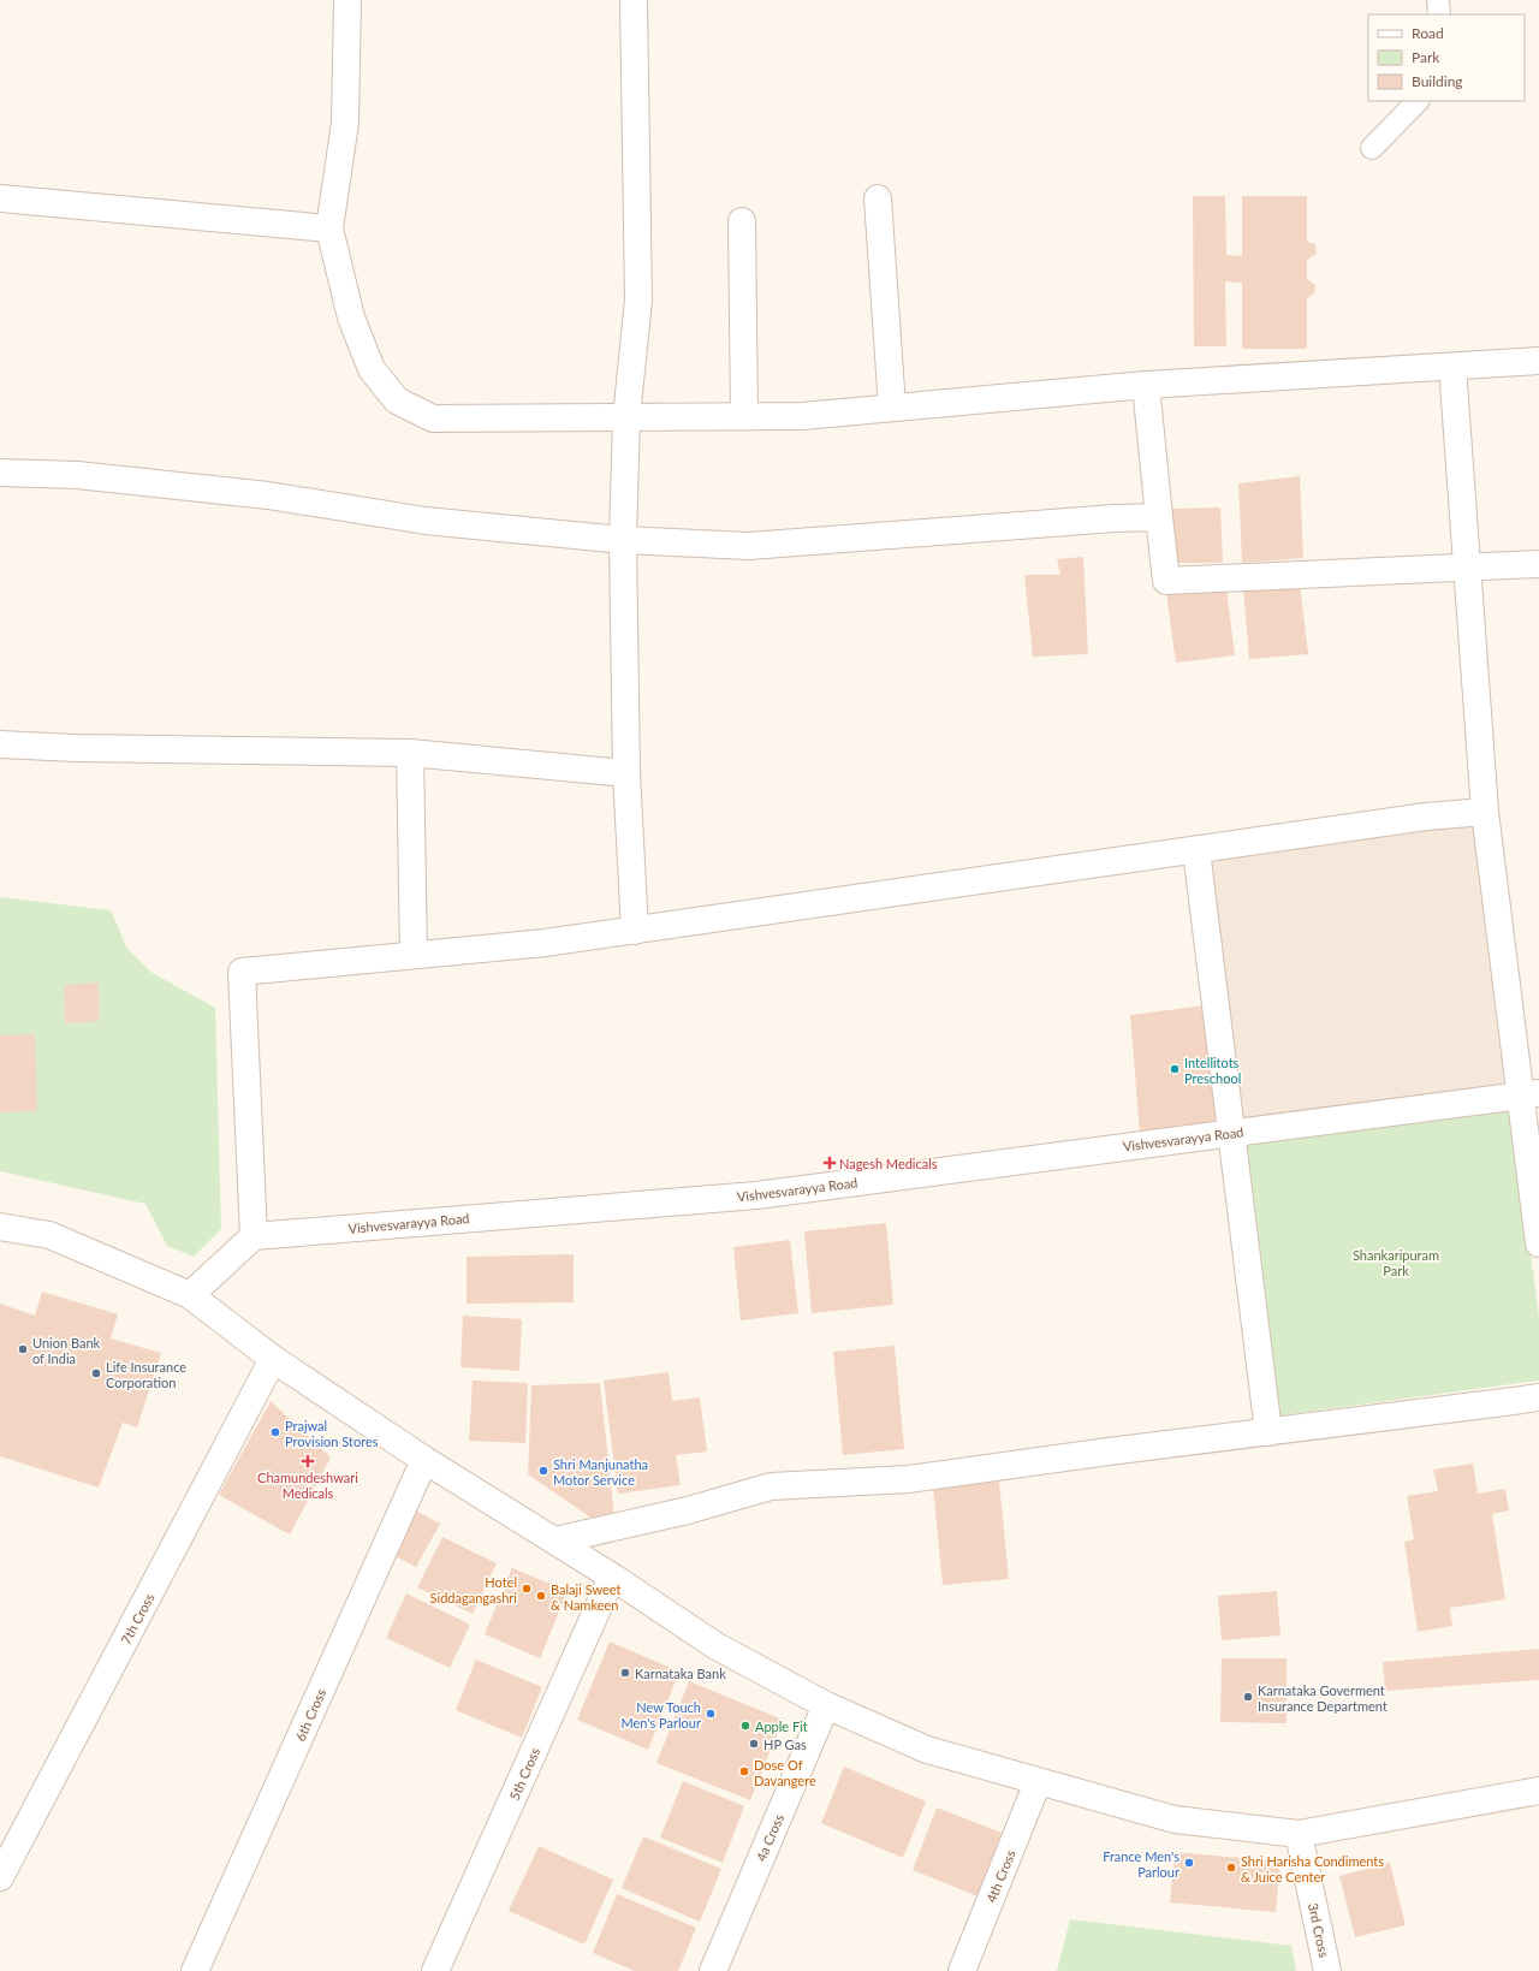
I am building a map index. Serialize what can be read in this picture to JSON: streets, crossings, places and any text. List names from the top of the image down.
{
  "streets": {
    "street": [
      "Vishvesvarayya Road",
      "7th Cross",
      "6th Cross",
      "5th Cross",
      "4a Cross",
      "4th Cross",
      "3rd Cross"
    ]
  },
  "parks": ["Shankaripuram Park"],
  "places": {
    "other": [
      "Intellitots Preschool",
      "Union Bank of India",
      "Life Insurance Corporation",
      "Prajwal Provision Stores",
      "Shri Manjunatha Motor Service",
      "Hotel Siddagangashri",
      "Balaji Sweet & Namkeen",
      "Karnataka Bank",
      "Karnataka Goverment Insurance Department",
      "New Touch Men's Parlour",
      "Apple Fit",
      "HP Gas",
      "Dose Of Davangere",
      "France Men's Parlour",
      "Shri Harisha Condiments & Juice Center"
    ],
    "health": ["Nagesh Medicals", "Chamundeshwari Medicals"]
  },
  "legend": ["Road", "Park", "Building"]
}
